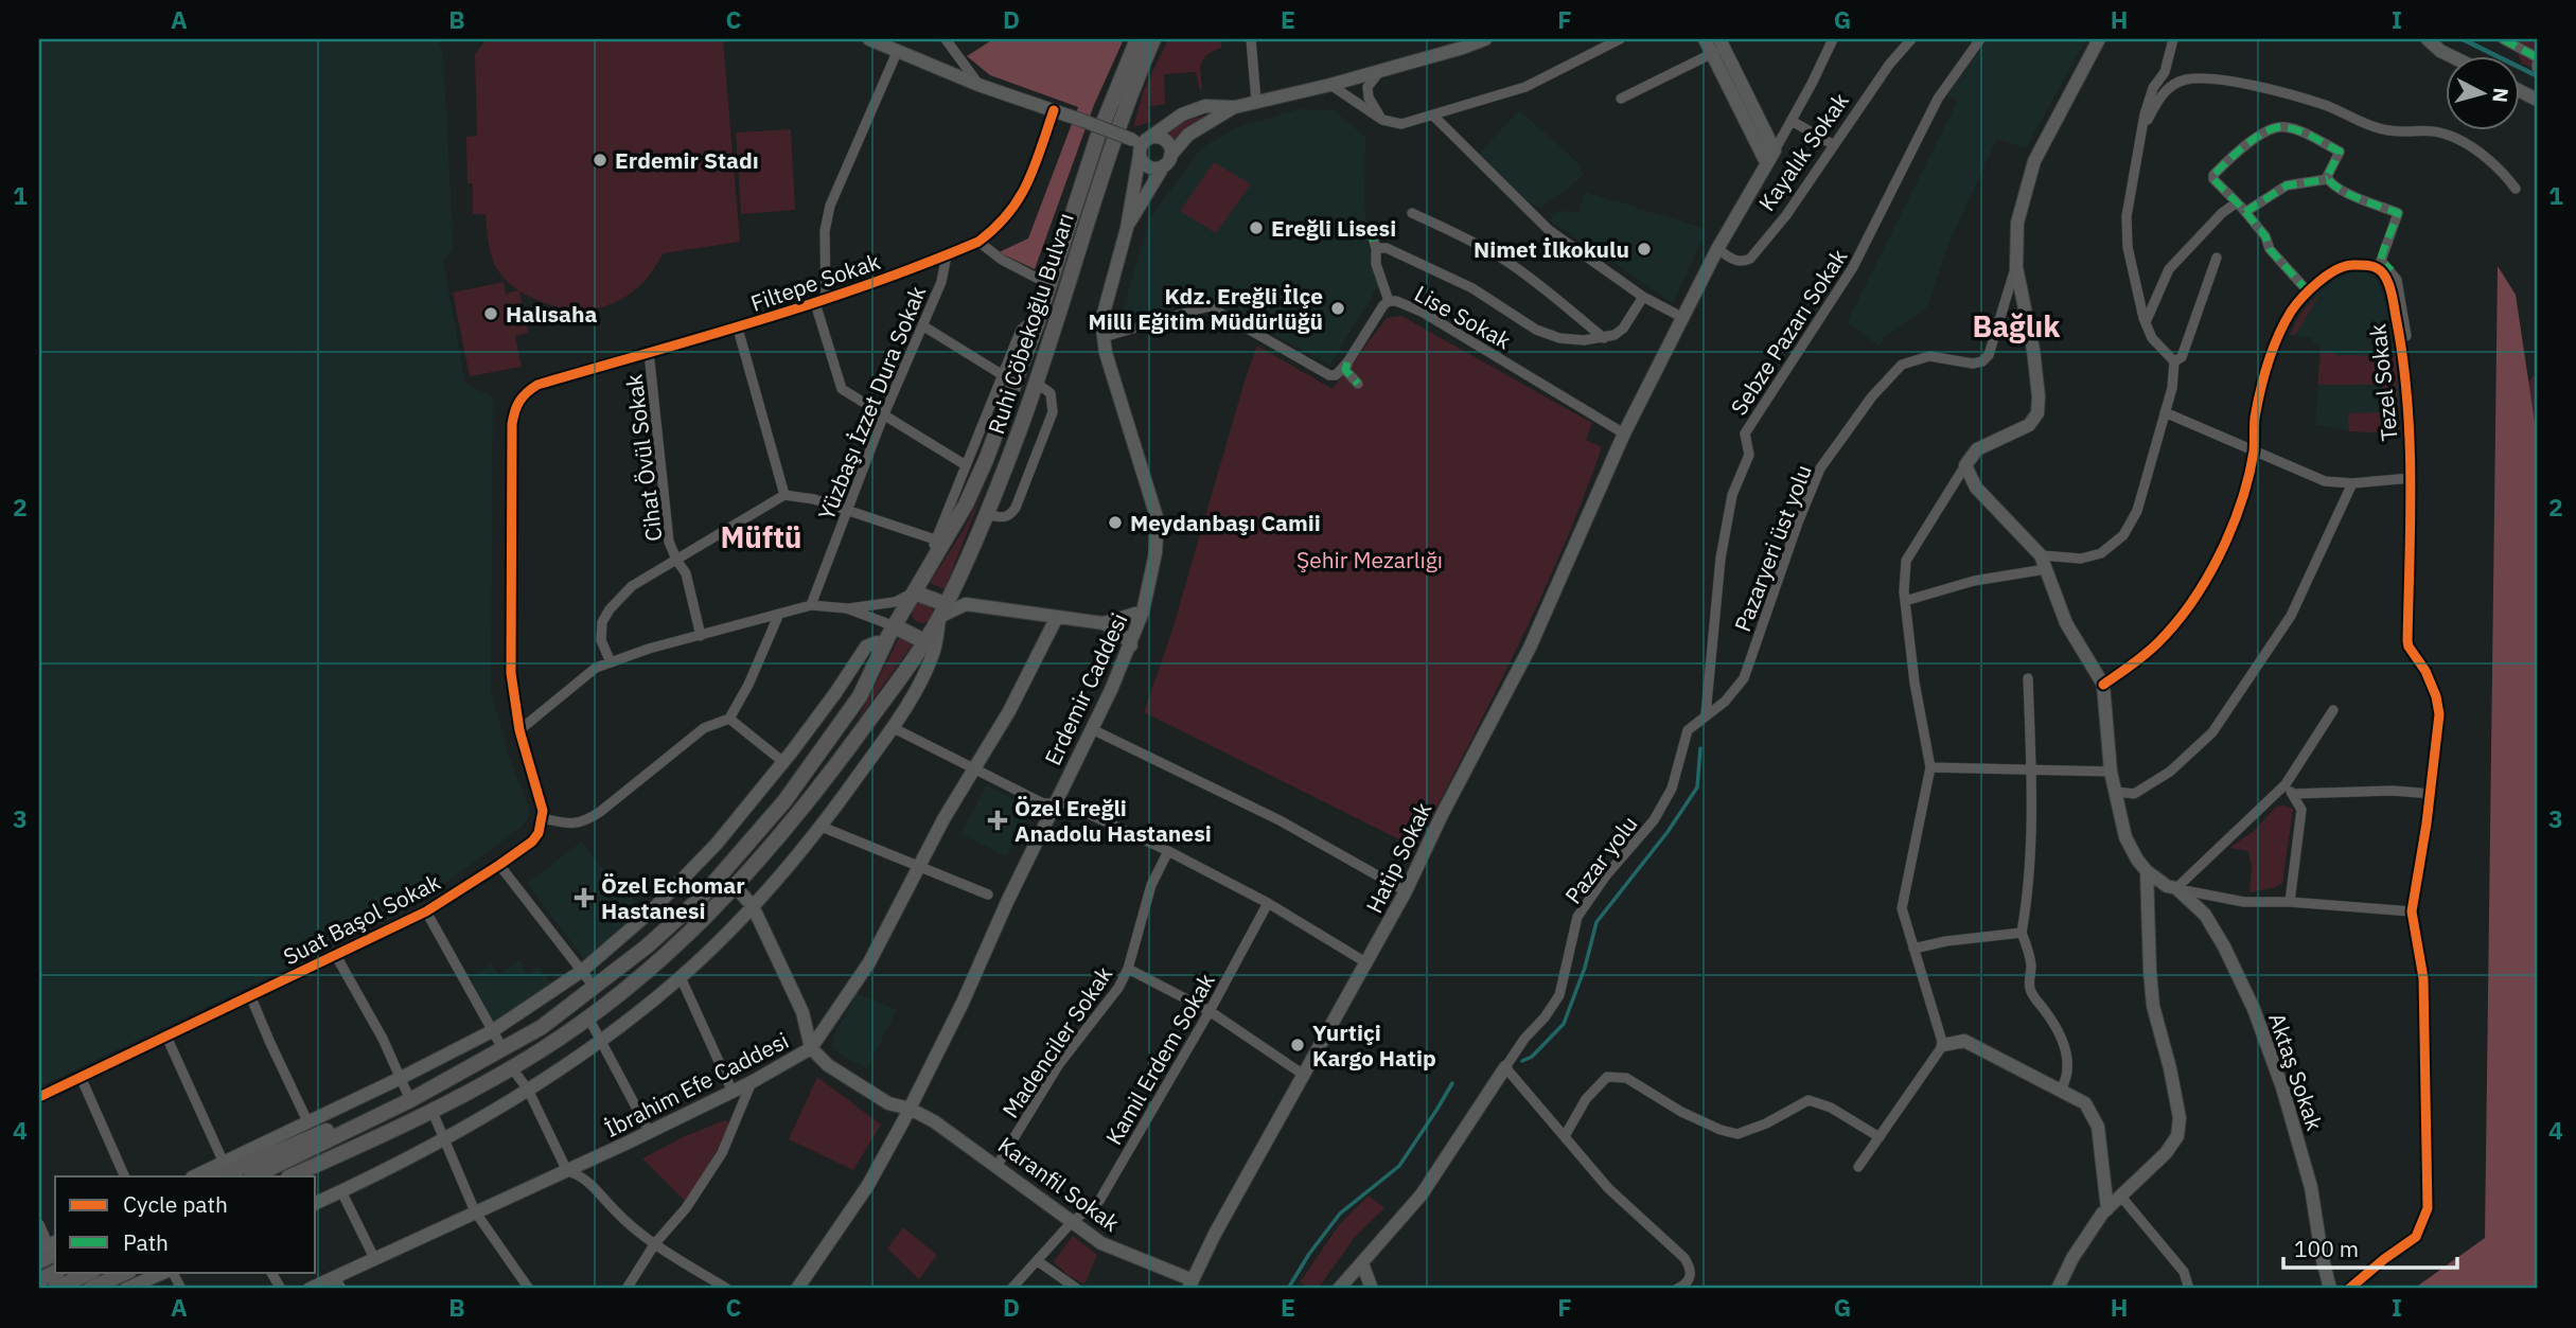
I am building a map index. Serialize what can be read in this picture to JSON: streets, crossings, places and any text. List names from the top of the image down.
{
  "streets": {
    "main road": ["Ruhi Cöbekoğlu Bulvarı"],
    "street": [
      "Kayalık Sokak",
      "Filtepe Sokak",
      "Lise Sokak",
      "Sebze Pazarı Sokak",
      "Tezel Sokak",
      "Yüzbaşı İzzet Dura Sokak",
      "Cihat Övül Sokak",
      "Pazaryeri üst yolu",
      "Erdemir Caddesi",
      "Hatip Sokak",
      "Pazar yolu",
      "Suat Başol Sokak",
      "Madenciler Sokak",
      "Kamil Erdem Sokak",
      "Aktaş Sokak",
      "İbrahim Efe Caddesi",
      "Karanfil Sokak"
    ]
  },
  "crossings": [
    ["Kayalık Sokak", "Lise Sokak"],
    ["Kayalık Sokak", "Hatip Sokak"],
    ["Filtepe Sokak", "Yüzbaşı İzzet Dura Sokak"],
    ["Filtepe Sokak", "Cihat Övül Sokak"],
    ["Lise Sokak", "Hatip Sokak"],
    ["Sebze Pazarı Sokak", "Pazaryeri üst yolu"],
    ["Sebze Pazarı Sokak", "Pazar yolu"],
    ["Pazaryeri üst yolu", "Pazar yolu"],
    ["Erdemir Caddesi", "Karanfil Sokak"],
    ["Hatip Sokak", "Karanfil Sokak"],
    ["Madenciler Sokak", "Karanfil Sokak"],
    ["Kamil Erdem Sokak", "Karanfil Sokak"],
    ["İbrahim Efe Caddesi", "Karanfil Sokak"]
  ],
  "districts": ["Bağlık", "Müftü"],
  "parks": ["Şehir Mezarlığı"],
  "places": {
    "other": [
      "Erdemir Stadı",
      "Ereğli Lisesi",
      "Nimet İlkokulu",
      "Kdz. Ereğli İlçe Milli Eğitim Müdürlüğü",
      "Halısaha",
      "Meydanbaşı Camii",
      "Yurtiçi Kargo Hatip"
    ],
    "health": ["Özel Ereğli Anadolu Hastanesi", "Özel Echomar Hastanesi"]
  },
  "legend": ["Cycle path", "Path"],
  "scale_bar": "100 m",
  "north": "right",
  "grid": {
    "columns": [
      "A",
      "B",
      "C",
      "D",
      "E",
      "F",
      "G",
      "H",
      "I"
    ],
    "rows": [
      "1",
      "2",
      "3",
      "4"
    ]
  }
}
